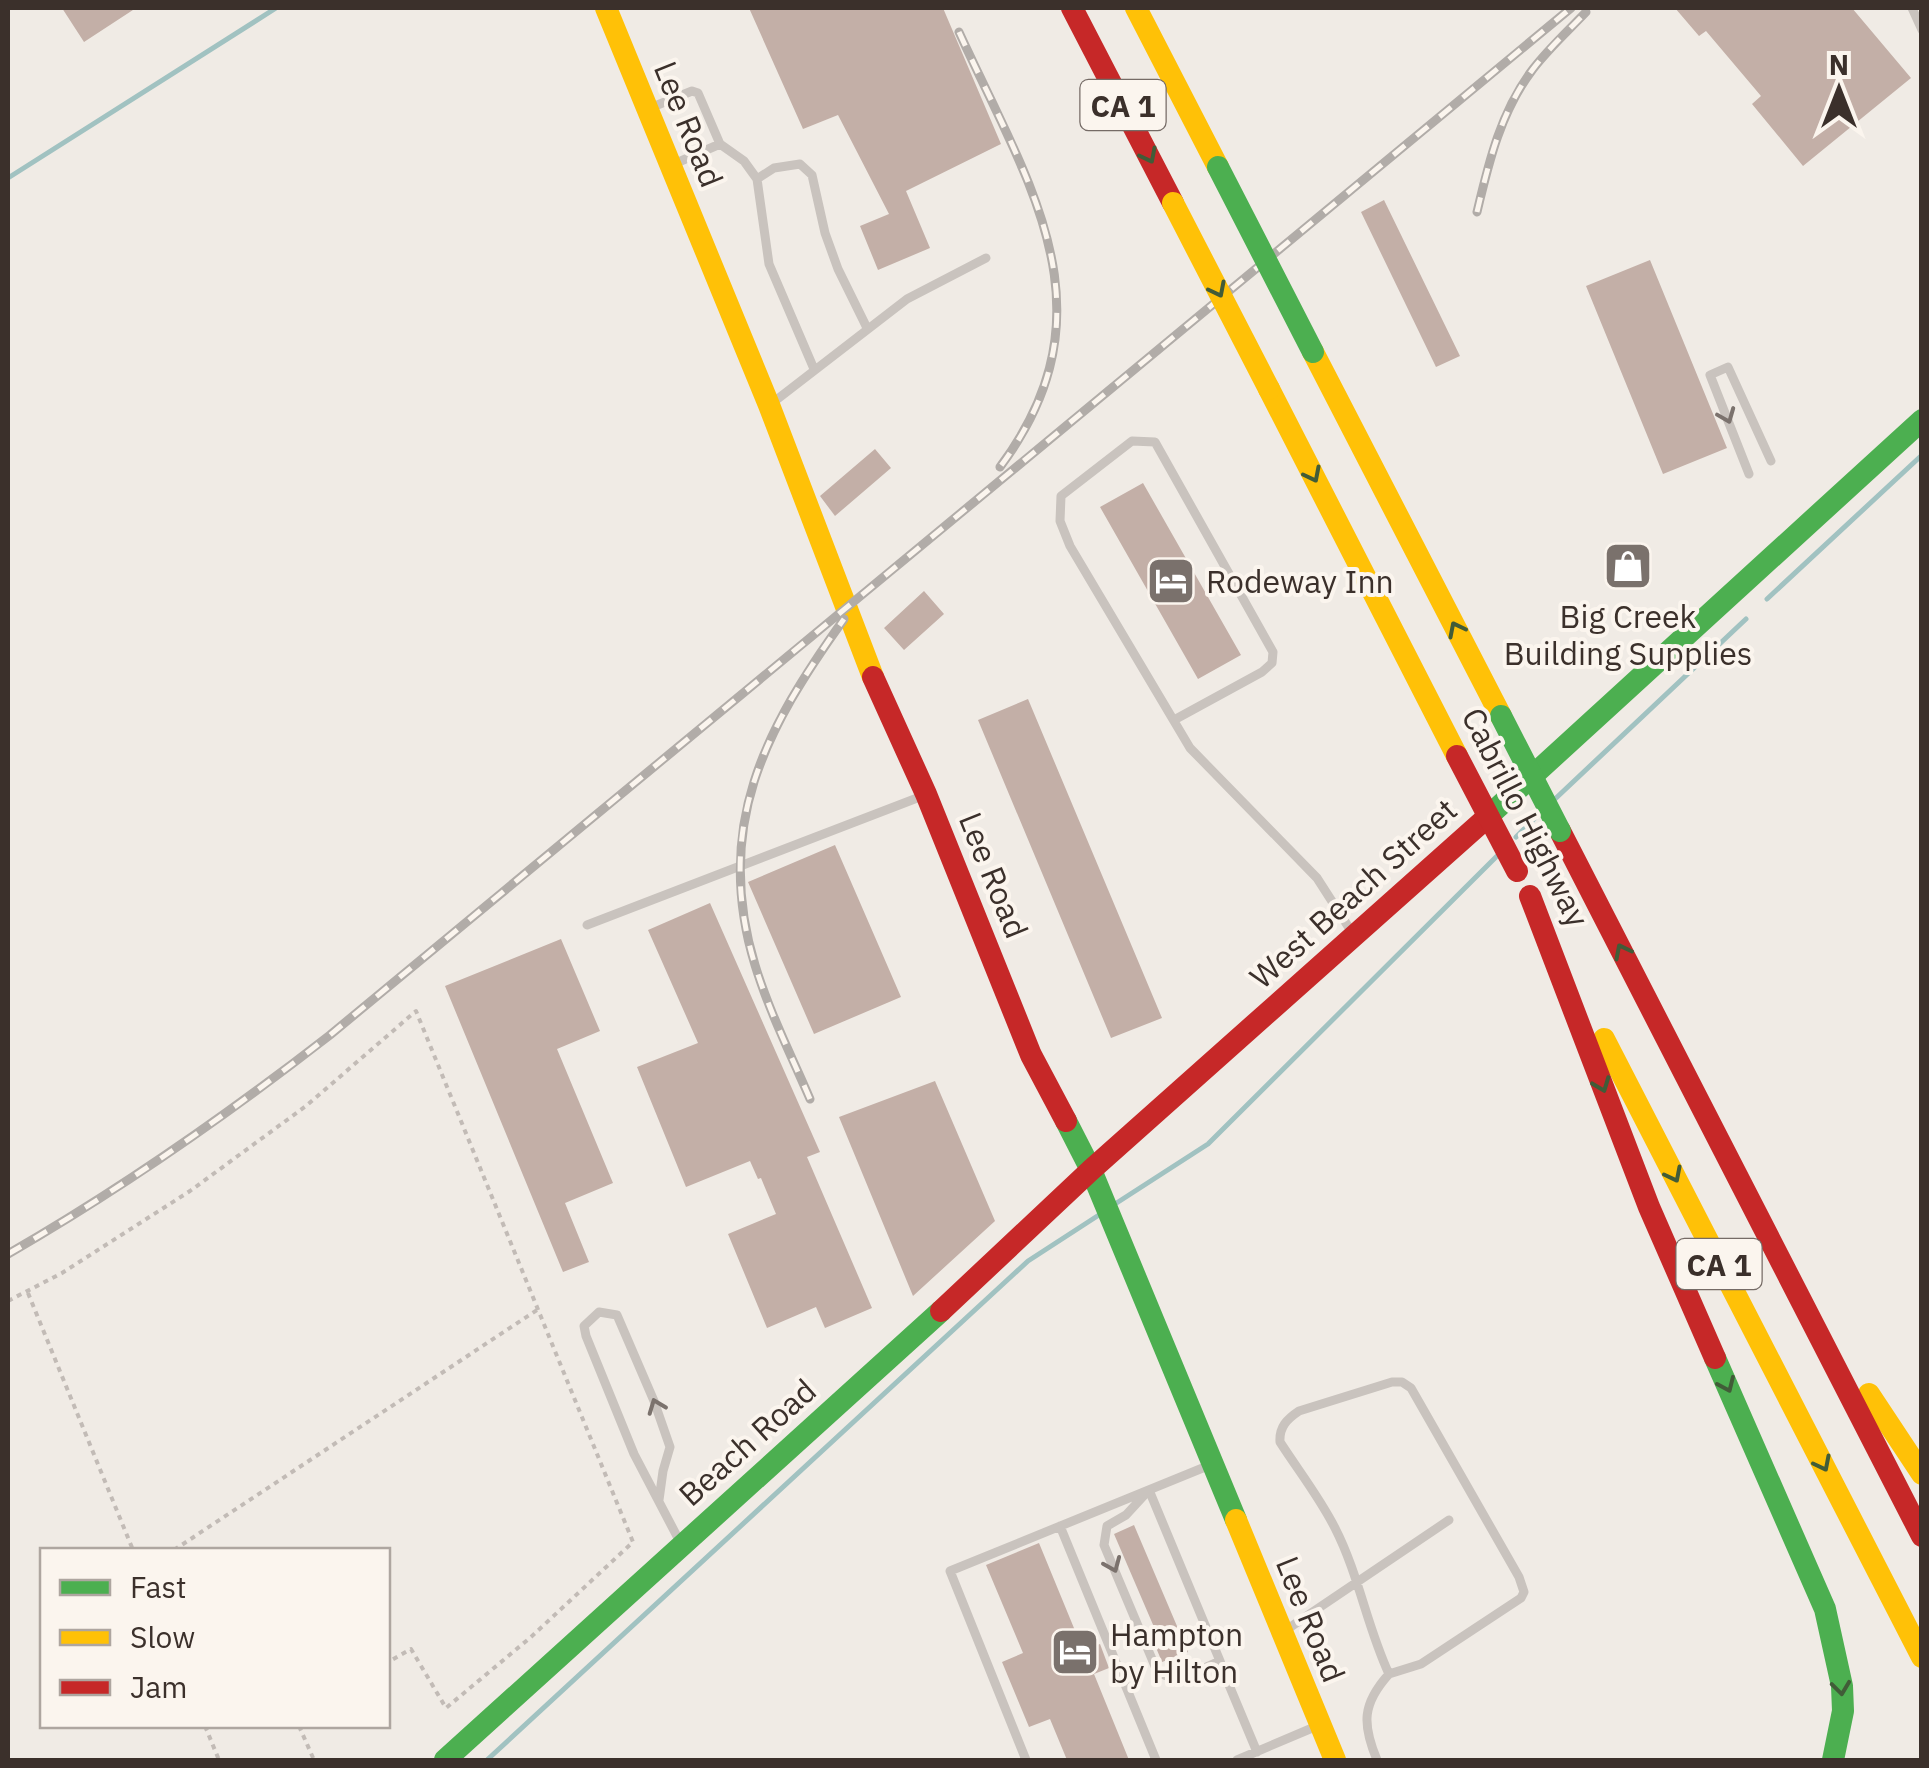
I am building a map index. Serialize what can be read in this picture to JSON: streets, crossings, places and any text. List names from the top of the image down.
{
  "streets": {
    "main road": [
      "CA 1",
      "Lee Road",
      "Cabrillo Highway",
      "West Beach Street",
      "Beach Road"
    ]
  },
  "crossings": [
    ["Lee Road", "West Beach Street"],
    ["Lee Road", "Beach Road"],
    ["West Beach Street", "Beach Road"]
  ],
  "places": {
    "shop": ["Big Creek Building Supplies"],
    "hotel": ["Rodeway Inn", "Hampton by Hilton"]
  },
  "legend": ["Fast", "Slow", "Jam"],
  "north": "top"
}
